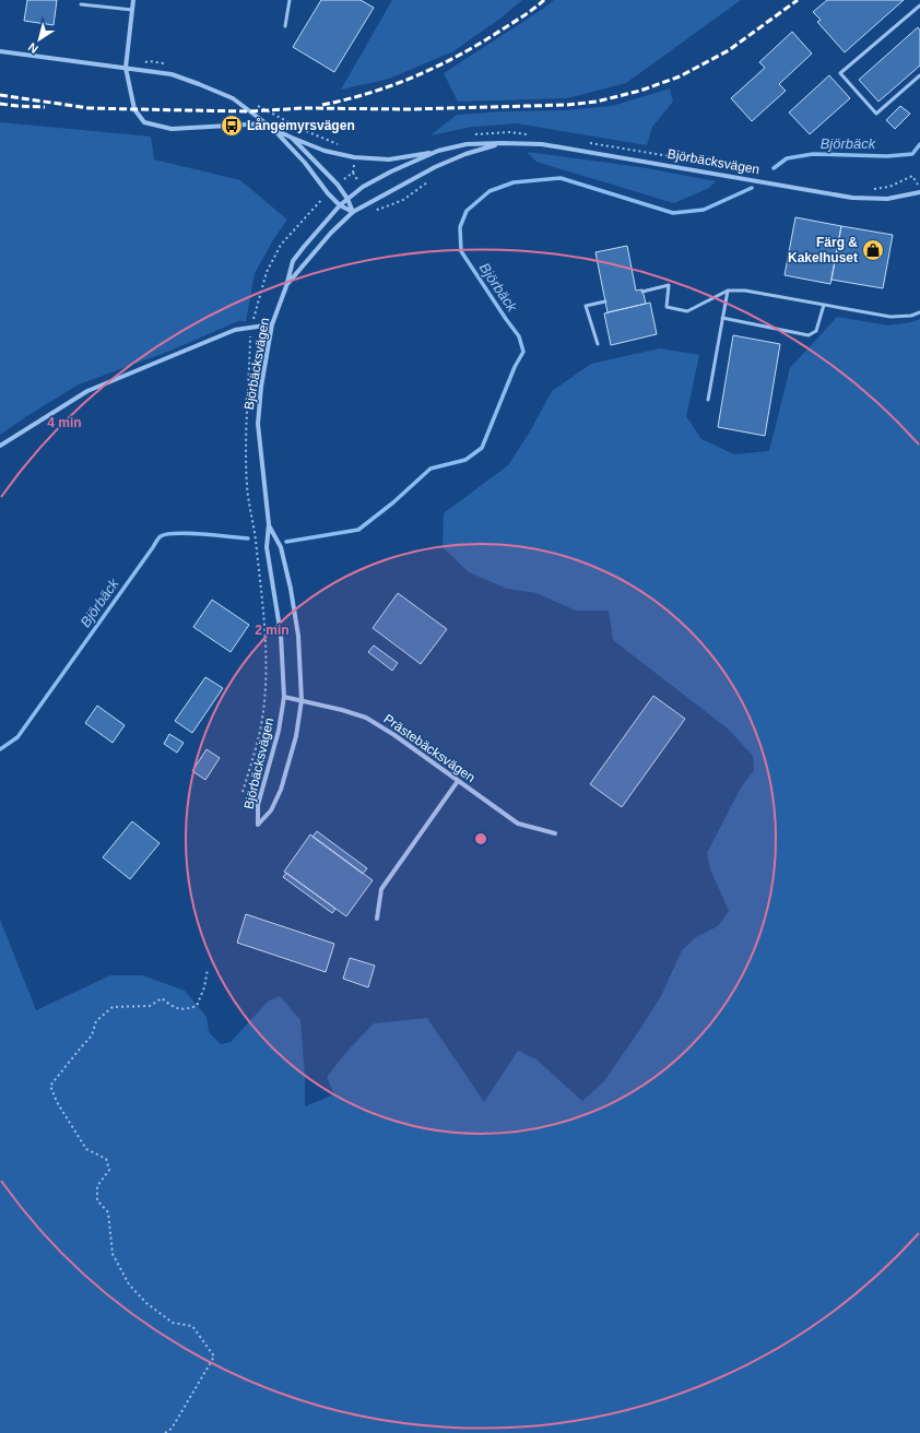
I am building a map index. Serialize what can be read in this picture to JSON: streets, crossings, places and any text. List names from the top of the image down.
{
  "streets": {
    "street": ["Björbäcksvägen", "Prästebäcksvägen"]
  },
  "crossings": [
    ["Björbäcksvägen", "Prästebäcksvägen"]
  ],
  "water": ["Björbäck"],
  "places": {
    "bus stop": ["Långemyrsvägen"],
    "shop": ["Färg & Kakelhuset"]
  },
  "north": "bottom left",
  "rings": ["4 min", "2 min"]
}
